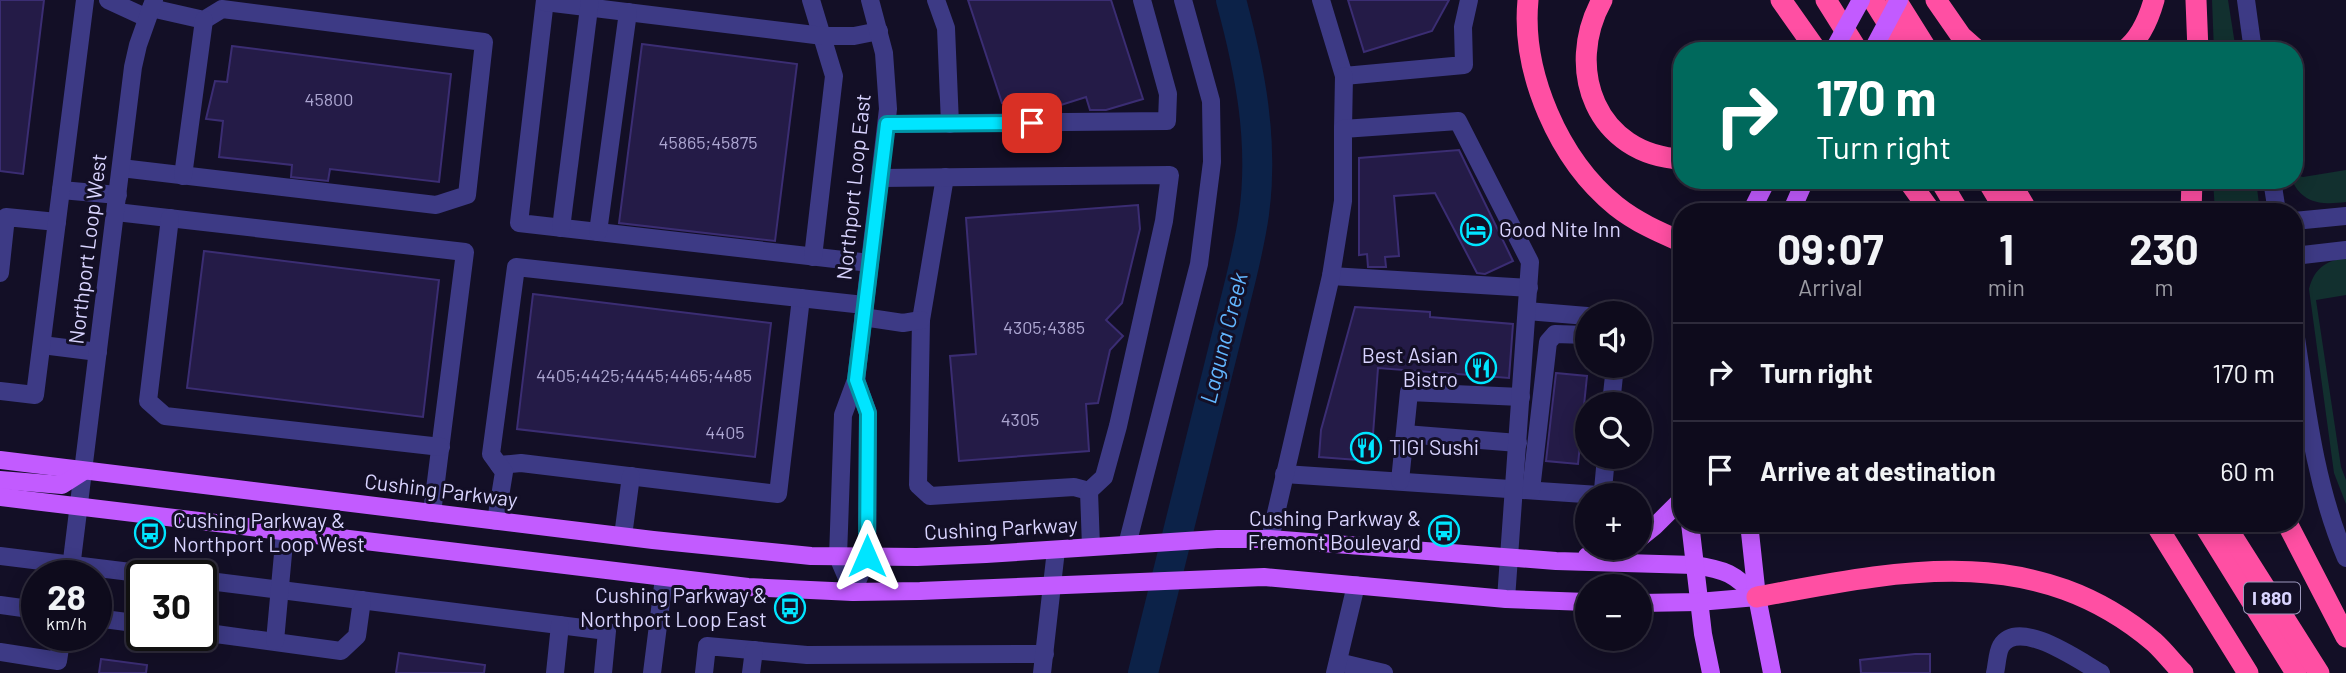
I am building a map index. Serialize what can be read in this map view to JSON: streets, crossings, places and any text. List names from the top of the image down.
{
  "streets": {
    "highway": ["I 880"],
    "main road": ["Cushing Parkway"],
    "street": ["Northport Loop East", "Northport Loop West"]
  },
  "crossings": [
    ["Northport Loop East", "Cushing Parkway"],
    ["Northport Loop West", "Cushing Parkway"]
  ],
  "water": ["Laguna Creek"],
  "places": {
    "hotel": ["Good Nite Inn"],
    "restaurant": ["Best Asian Bistro", "TIGI Sushi"],
    "bus stop": ["Cushing Parkway & Fremont Boulevard", "Cushing Parkway & Northport Loop West", "Cushing Parkway & Northport Loop East"]
  },
  "house_numbers": [
    "45800",
    "45865;45875",
    "4305;4385",
    "4405;4425;4445;4465;4485",
    "4305",
    "4405"
  ],
  "page": {
    "turn": ["170 m", "Turn right"],
    "eta": [
      "09:07",
      "Arrival",
      "1",
      "min",
      "230",
      "m"
    ],
    "map_buttons": ["+", "−"],
    "list": [
      {
        "name": "Turn right",
        "value": "170 m"
      },
      {
        "name": "Arrive at destination",
        "value": "60 m"
      }
    ],
    "speed": "28 km/h",
    "limit": "30"
  }
}
